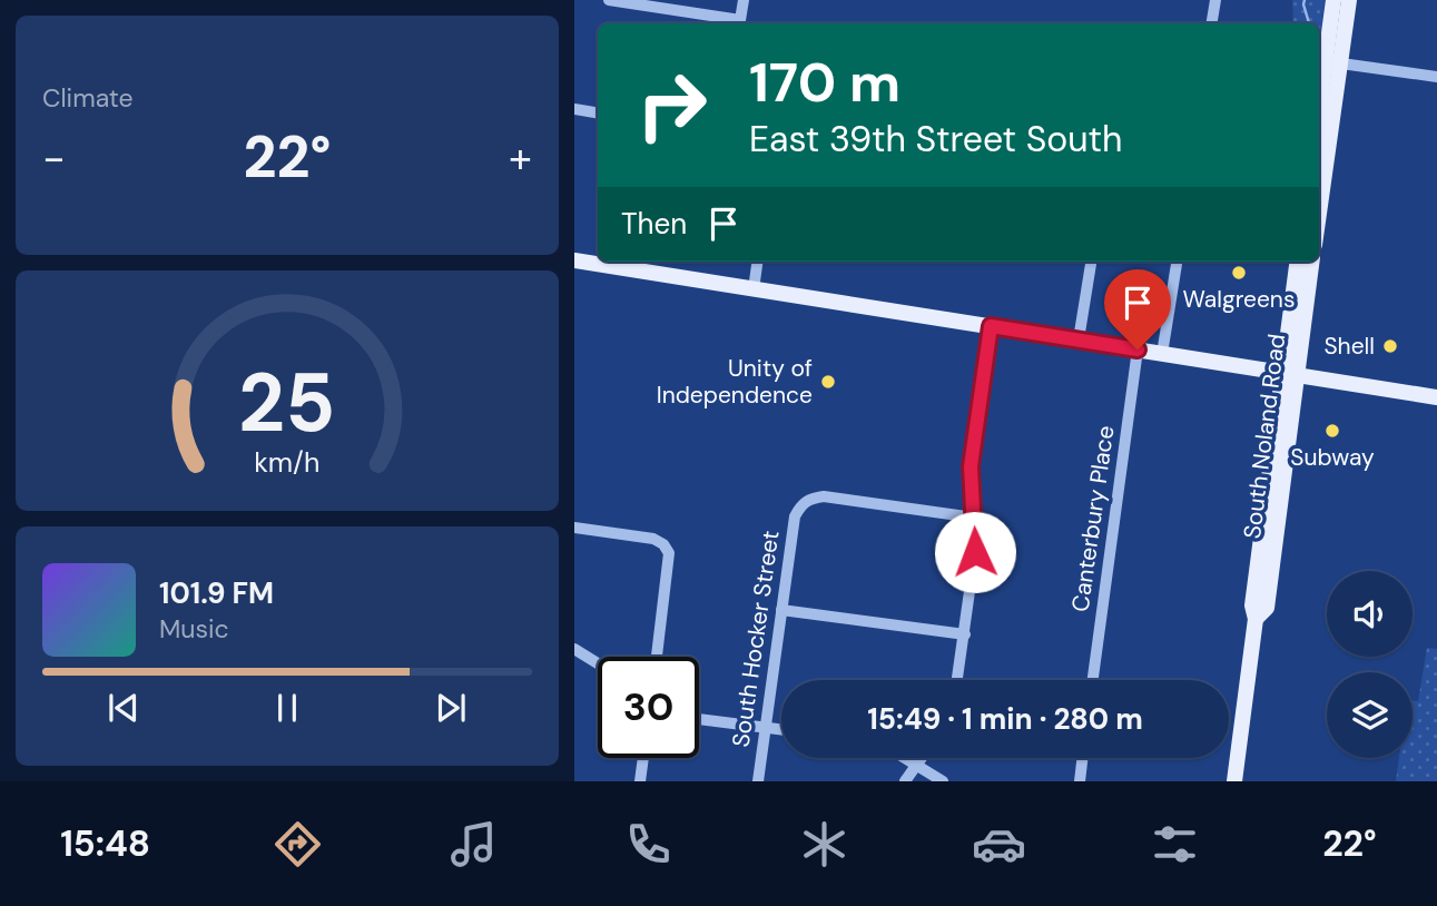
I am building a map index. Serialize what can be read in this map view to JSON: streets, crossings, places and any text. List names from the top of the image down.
{
  "streets": {
    "main road": ["South Noland Road"],
    "street": ["Canterbury Place", "South Hocker Street"]
  },
  "places": [
    "Walgreens",
    "Shell",
    "Unity of Independence",
    "Subway"
  ],
  "page": {
    "tile": "Climate",
    "turn": ["170 m", "East 39th Street South"],
    "heat": ["−", "22°", "+"],
    "then": "Then",
    "song": ["101.9 FM", "Music"],
    "limit": "30",
    "trip": "15:49 · 1 min · 280 m",
    "tabs": ["15:48", "22°"],
    "gauge": ["25", "km/h"]
  }
}
